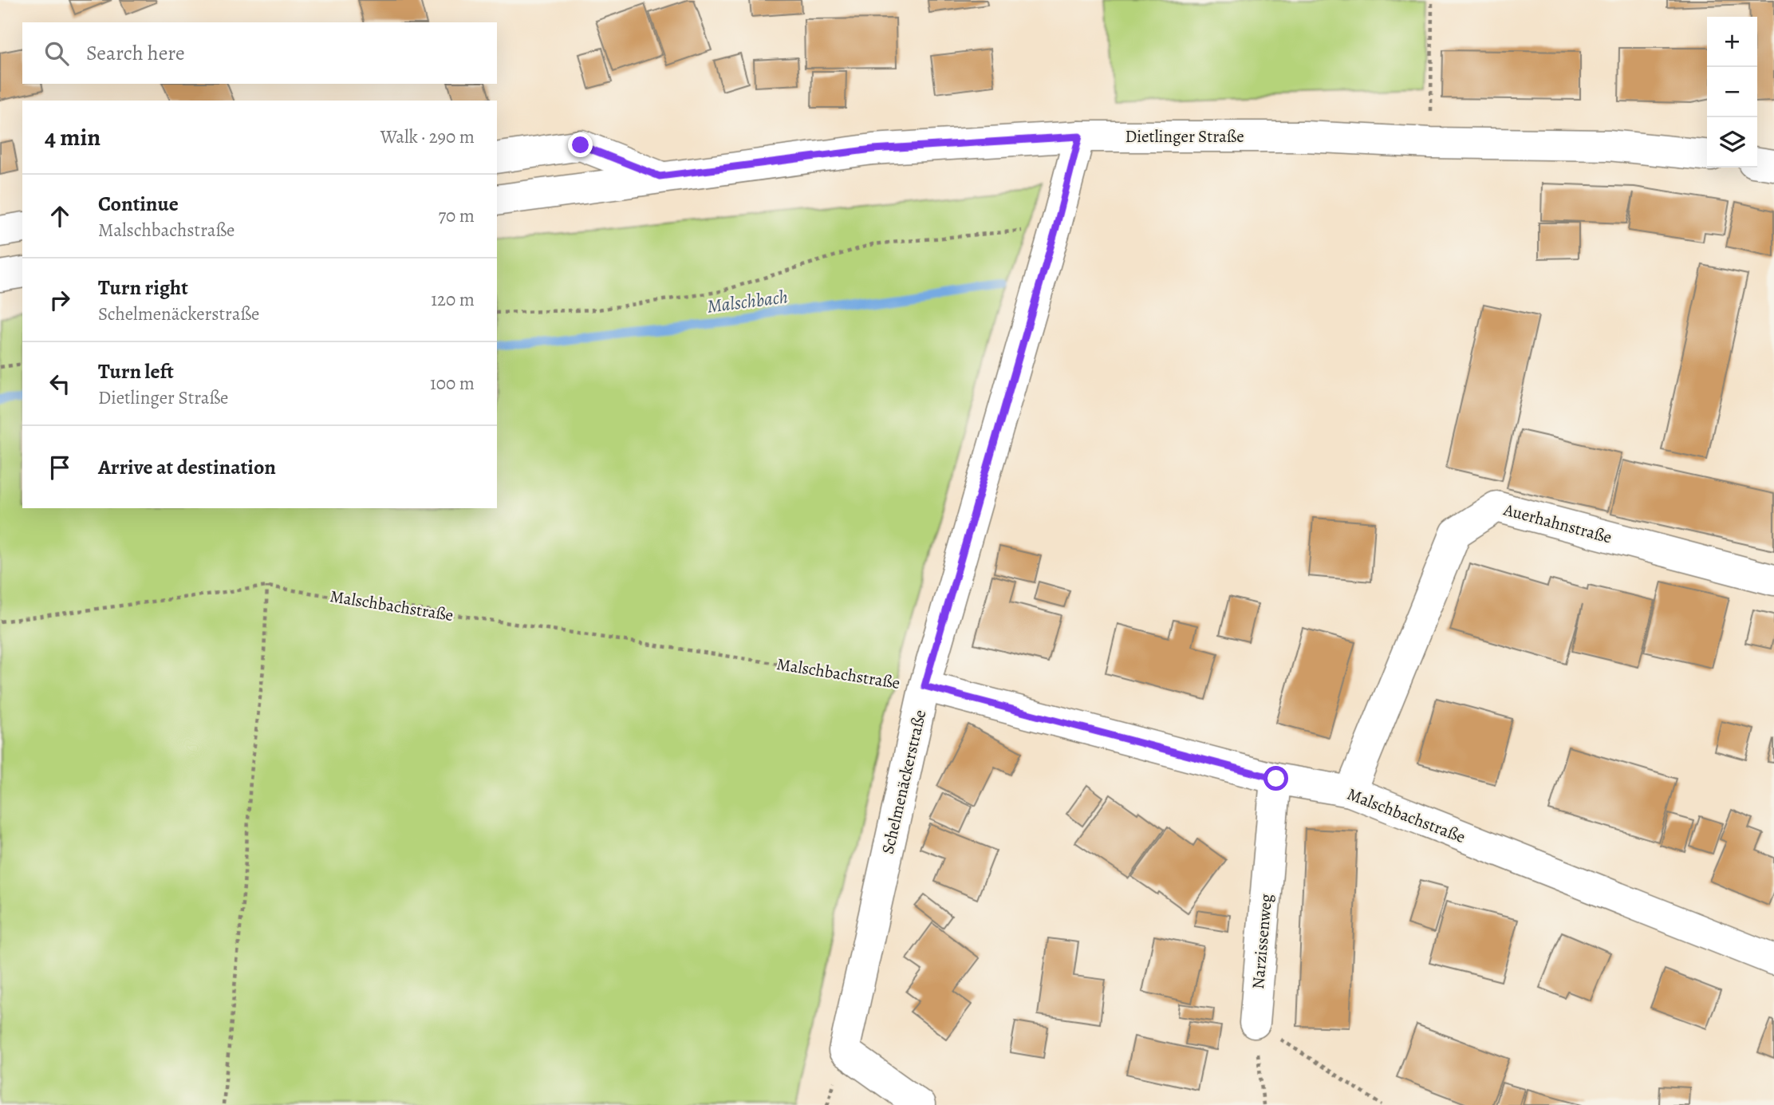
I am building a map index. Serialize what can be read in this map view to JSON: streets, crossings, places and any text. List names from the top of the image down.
{
  "streets": {
    "street": [
      "Dietlinger Straße",
      "Auerhahnstraße",
      "Malschbachstraße",
      "Schelmenäckerstraße",
      "Narzissenweg"
    ]
  },
  "crossings": [
    ["Dietlinger Straße", "Schelmenäckerstraße"],
    ["Auerhahnstraße", "Malschbachstraße"],
    ["Malschbachstraße", "Schelmenäckerstraße"],
    ["Malschbachstraße", "Narzissenweg"]
  ],
  "water": ["Malschbach"],
  "page": {
    "map_buttons": ["+", "−"],
    "search": "Search here",
    "heading": ["4 min", "Walk · 290 m"],
    "list": [
      ["Continue", "Malschbachstraße", "70 m"],
      ["Turn right", "Schelmenäckerstraße", "120 m"],
      ["Turn left", "Dietlinger Straße", "100 m"],
      "Arrive at destination"
    ]
  }
}
